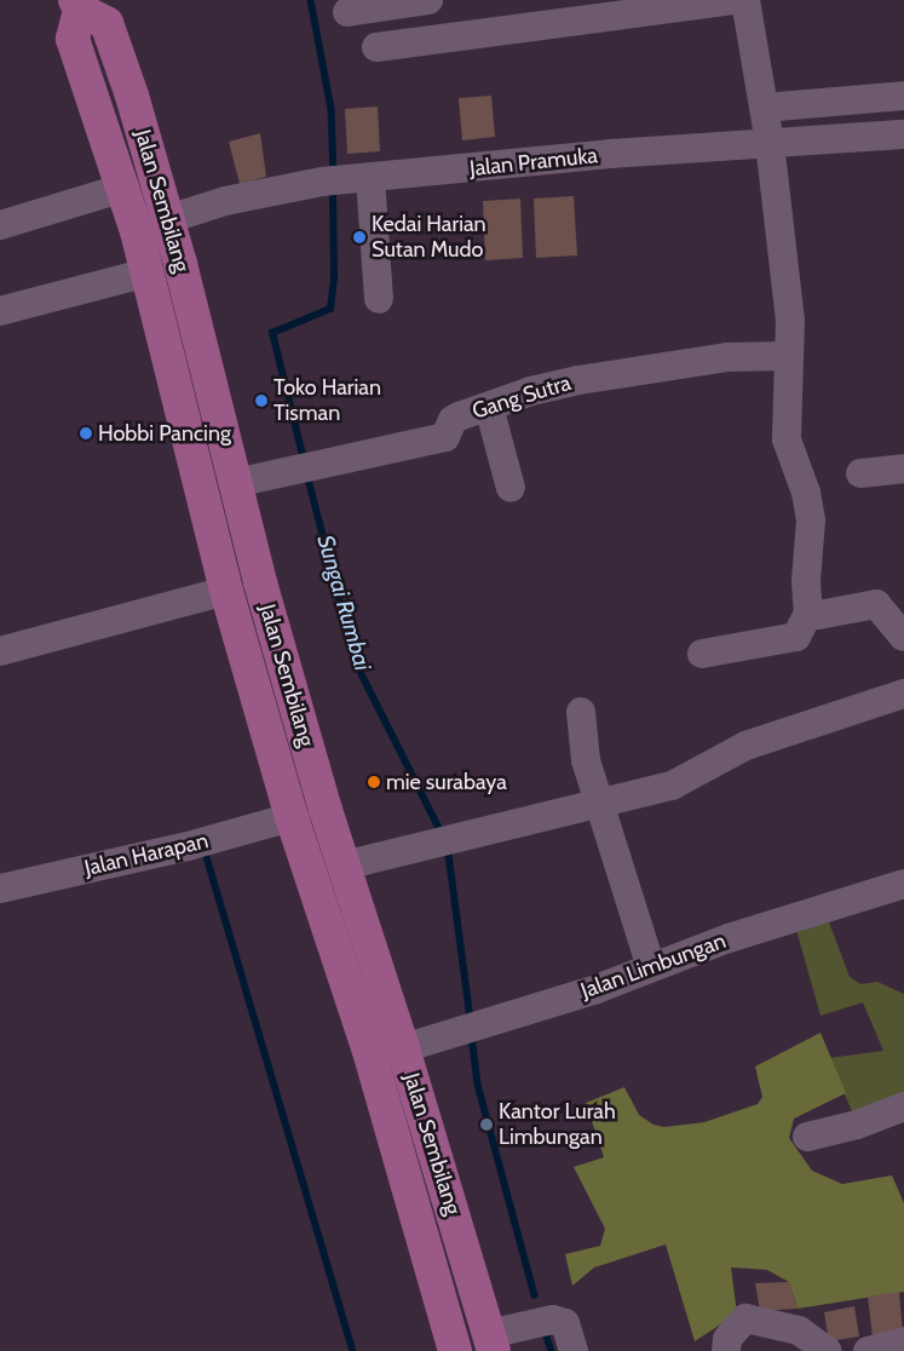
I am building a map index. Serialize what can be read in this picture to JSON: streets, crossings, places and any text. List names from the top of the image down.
{
  "streets": {
    "main road": ["Jalan Sembilang"],
    "street": [
      "Jalan Pramuka",
      "Gang Sutra",
      "Jalan Harapan",
      "Jalan Limbungan"
    ]
  },
  "crossings": [
    ["Jalan Pramuka", "Jalan Sembilang"],
    ["Jalan Sembilang", "Gang Sutra"],
    ["Jalan Sembilang", "Jalan Harapan"],
    ["Jalan Sembilang", "Jalan Limbungan"]
  ],
  "water": ["Sungai Rumbai"],
  "places": [
    "Kedai Harian Sutan Mudo",
    "Toko Harian Tisman",
    "Hobbi Pancing",
    "mie surabaya",
    "Kantor Lurah Limbungan"
  ]
}
